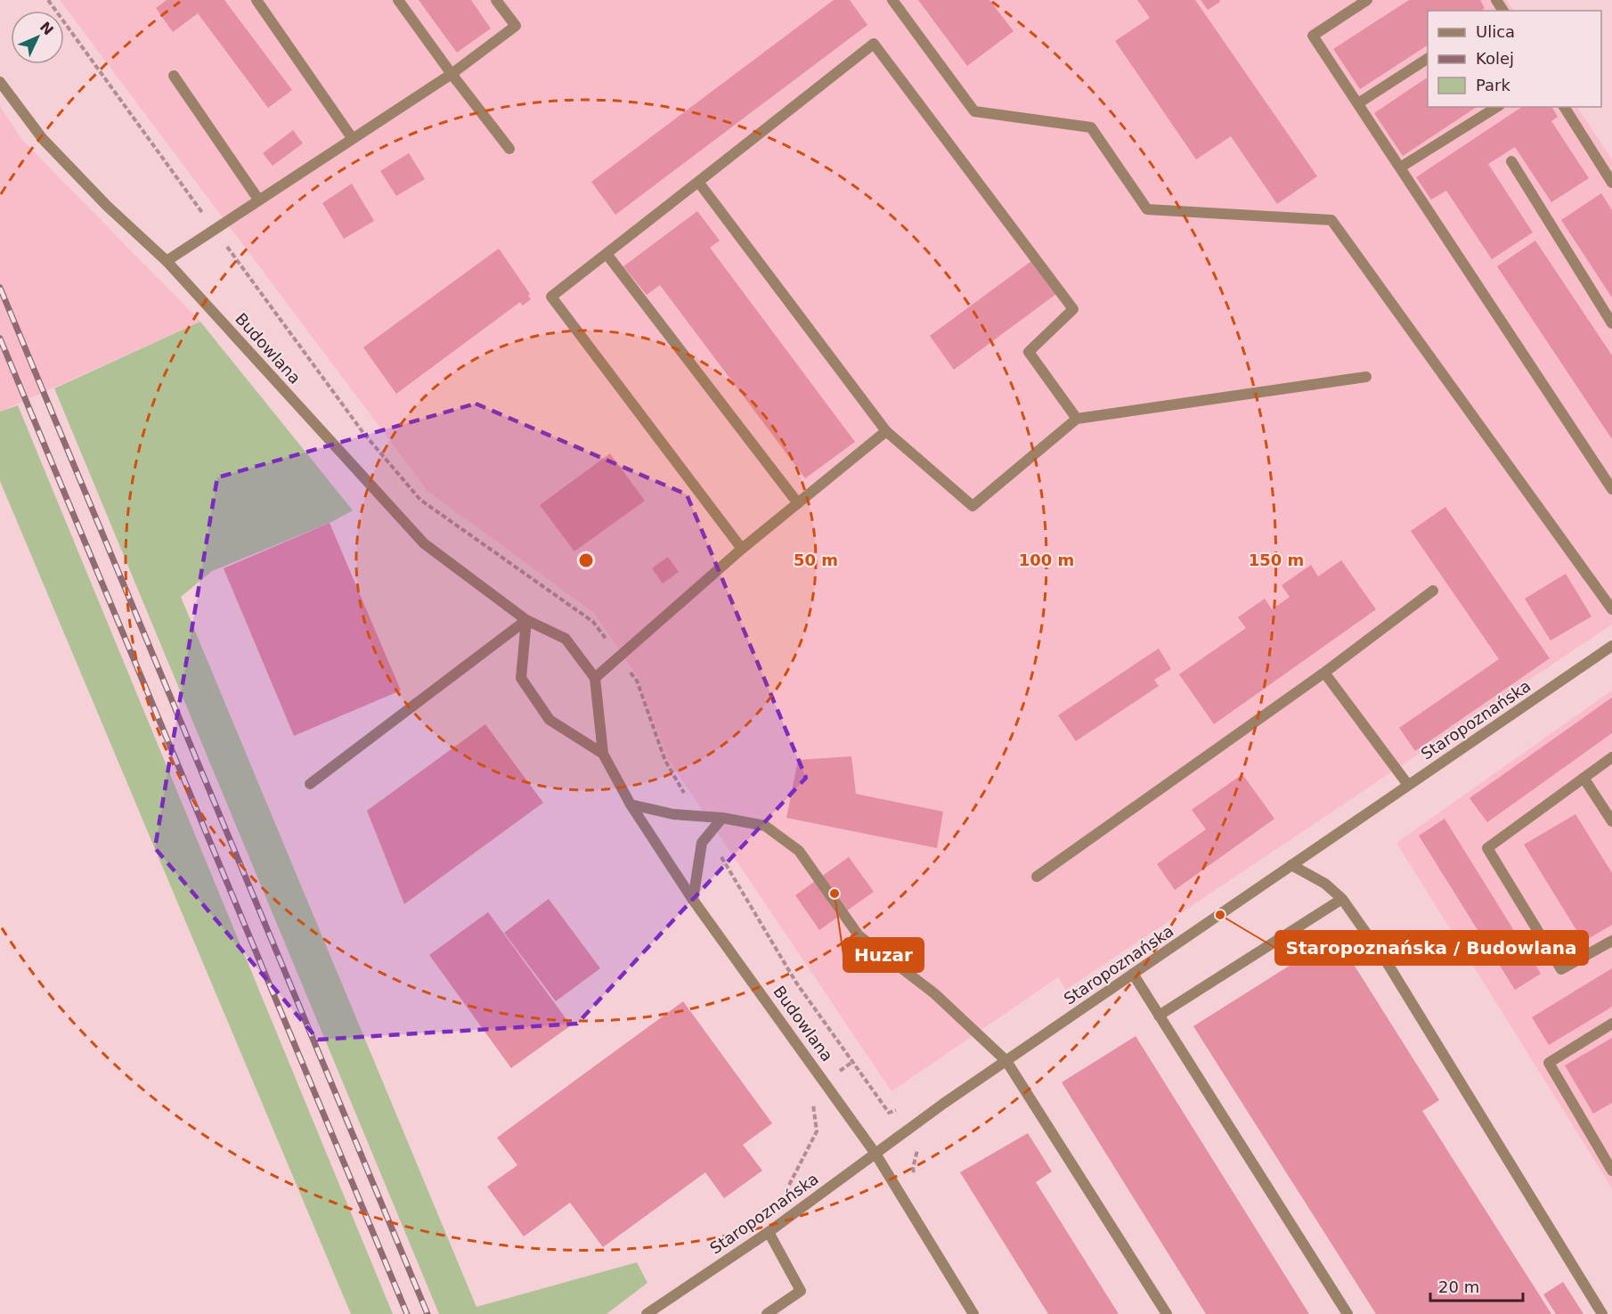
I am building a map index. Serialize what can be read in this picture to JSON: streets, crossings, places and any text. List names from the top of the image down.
{
  "streets": {
    "street": ["Budowlana", "Staropoznańska"]
  },
  "crossings": [
    ["Budowlana", "Staropoznańska"]
  ],
  "places": ["Huzar", "Staropoznańska / Budowlana"],
  "legend": ["Ulica", "Kolej", "Park"],
  "scale_bar": "20 m",
  "north": "top right",
  "rings": ["50 m", "100 m", "150 m"]
}
